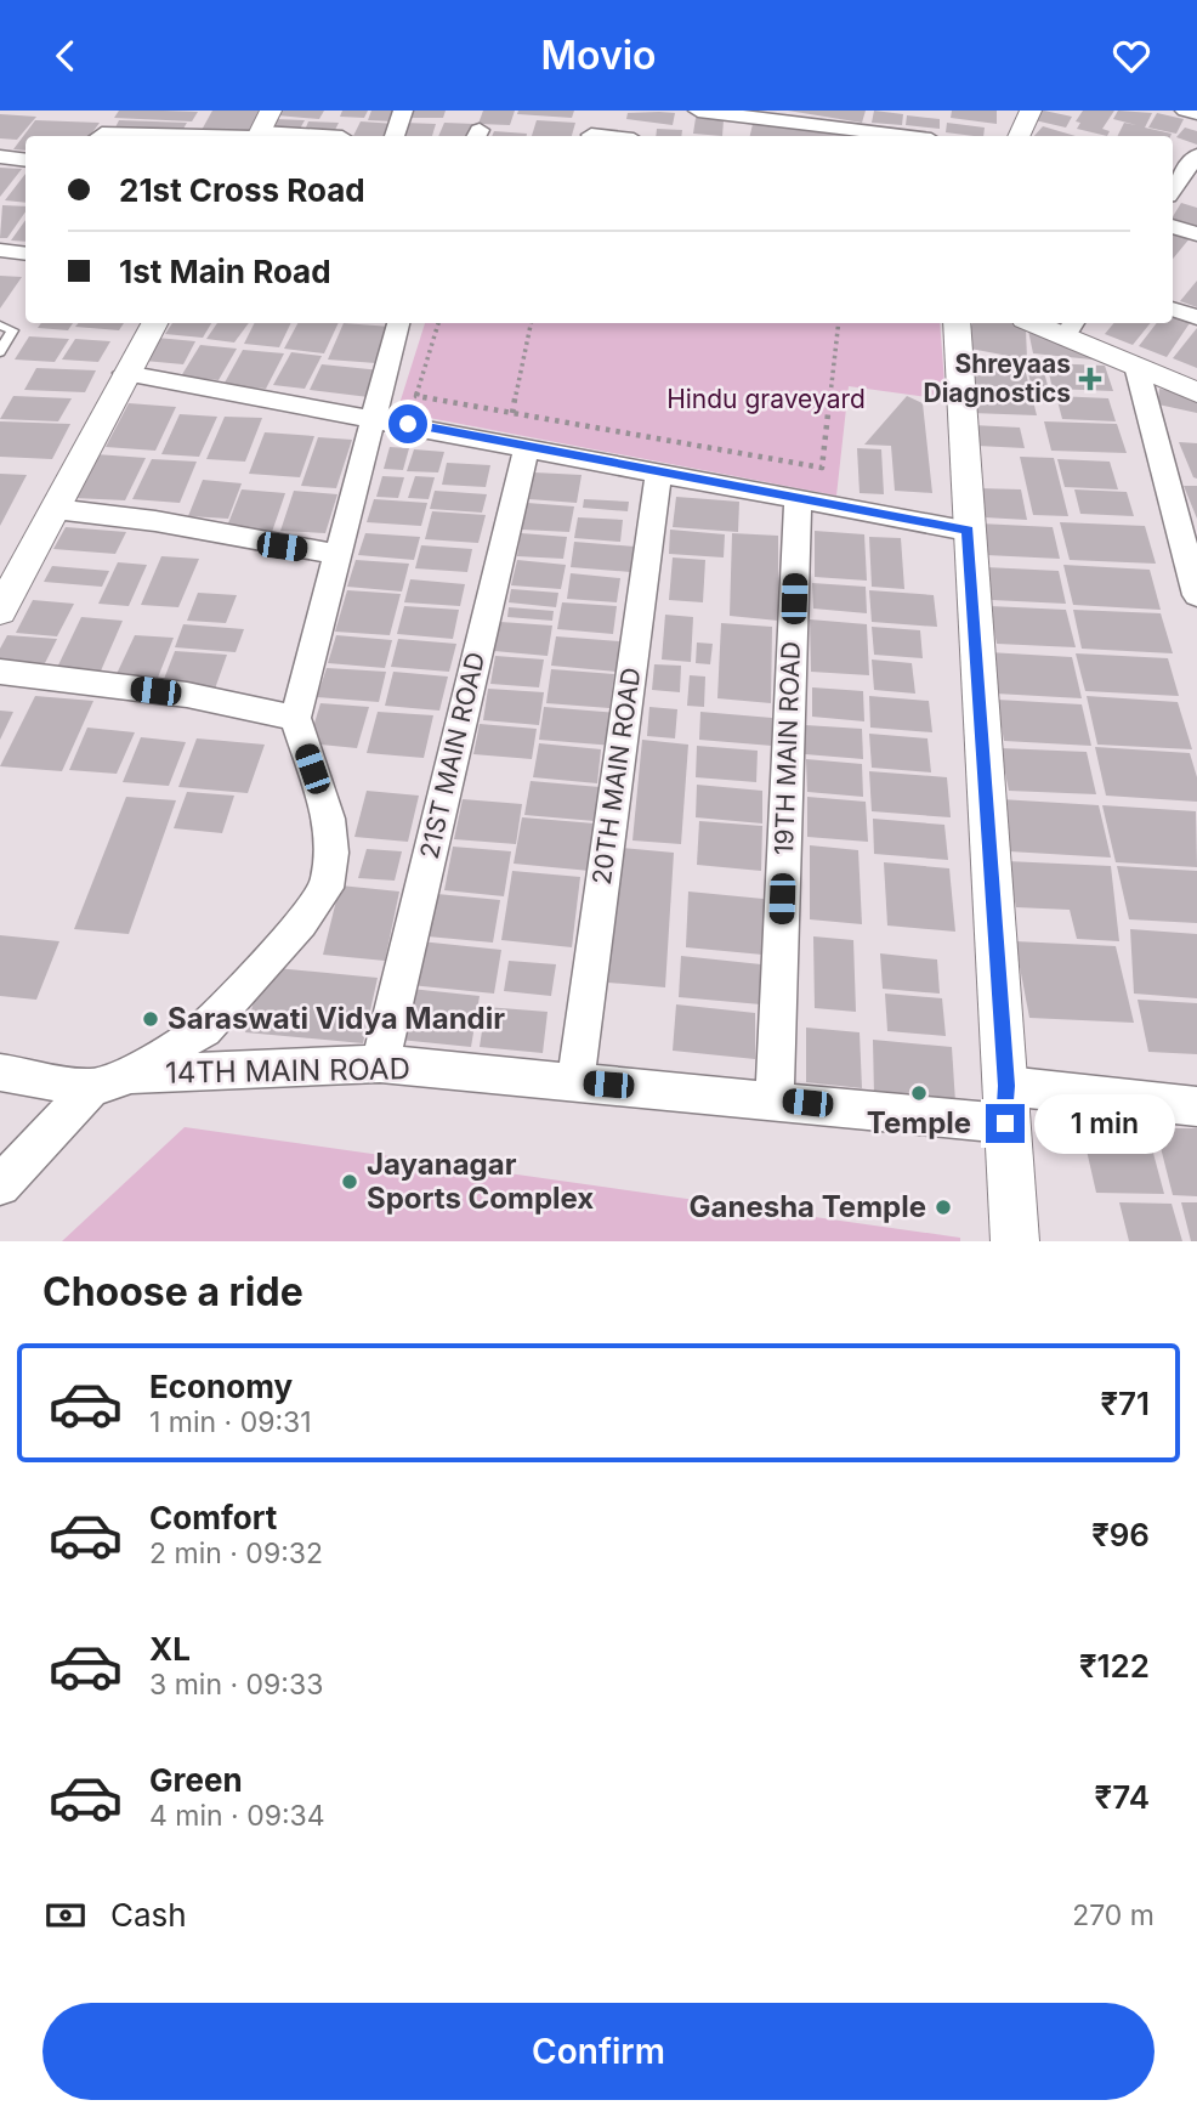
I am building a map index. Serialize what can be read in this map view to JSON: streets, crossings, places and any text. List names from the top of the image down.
{
  "streets": {
    "street": [
      "19TH MAIN ROAD",
      "21ST MAIN ROAD",
      "20TH MAIN ROAD",
      "14TH MAIN ROAD"
    ]
  },
  "crossings": [
    ["19TH MAIN ROAD", "14TH MAIN ROAD"],
    ["21ST MAIN ROAD", "14TH MAIN ROAD"],
    ["20TH MAIN ROAD", "14TH MAIN ROAD"]
  ],
  "parks": ["Hindu graveyard"],
  "places": {
    "health": ["Shreyaas Diagnostics"],
    "other": [
      "Saraswati Vidya Mandir",
      "Temple",
      "Jayanagar Sports Complex",
      "Ganesha Temple"
    ]
  },
  "page": {
    "header": "Movio",
    "banner": ["21st Cross Road", "1st Main Road"],
    "bubble": "1 min",
    "heading": "Choose a ride",
    "list": [
      {
        "name": "Economy",
        "note": "1 min · 09:31",
        "value": "₹71"
      },
      {
        "name": "Comfort",
        "note": "2 min · 09:32",
        "value": "₹96"
      },
      {
        "name": "XL",
        "note": "3 min · 09:33",
        "value": "₹122"
      },
      {
        "name": "Green",
        "note": "4 min · 09:34",
        "value": "₹74"
      }
    ],
    "pay": ["Cash", "270 m"],
    "buttons": "Confirm"
  }
}
